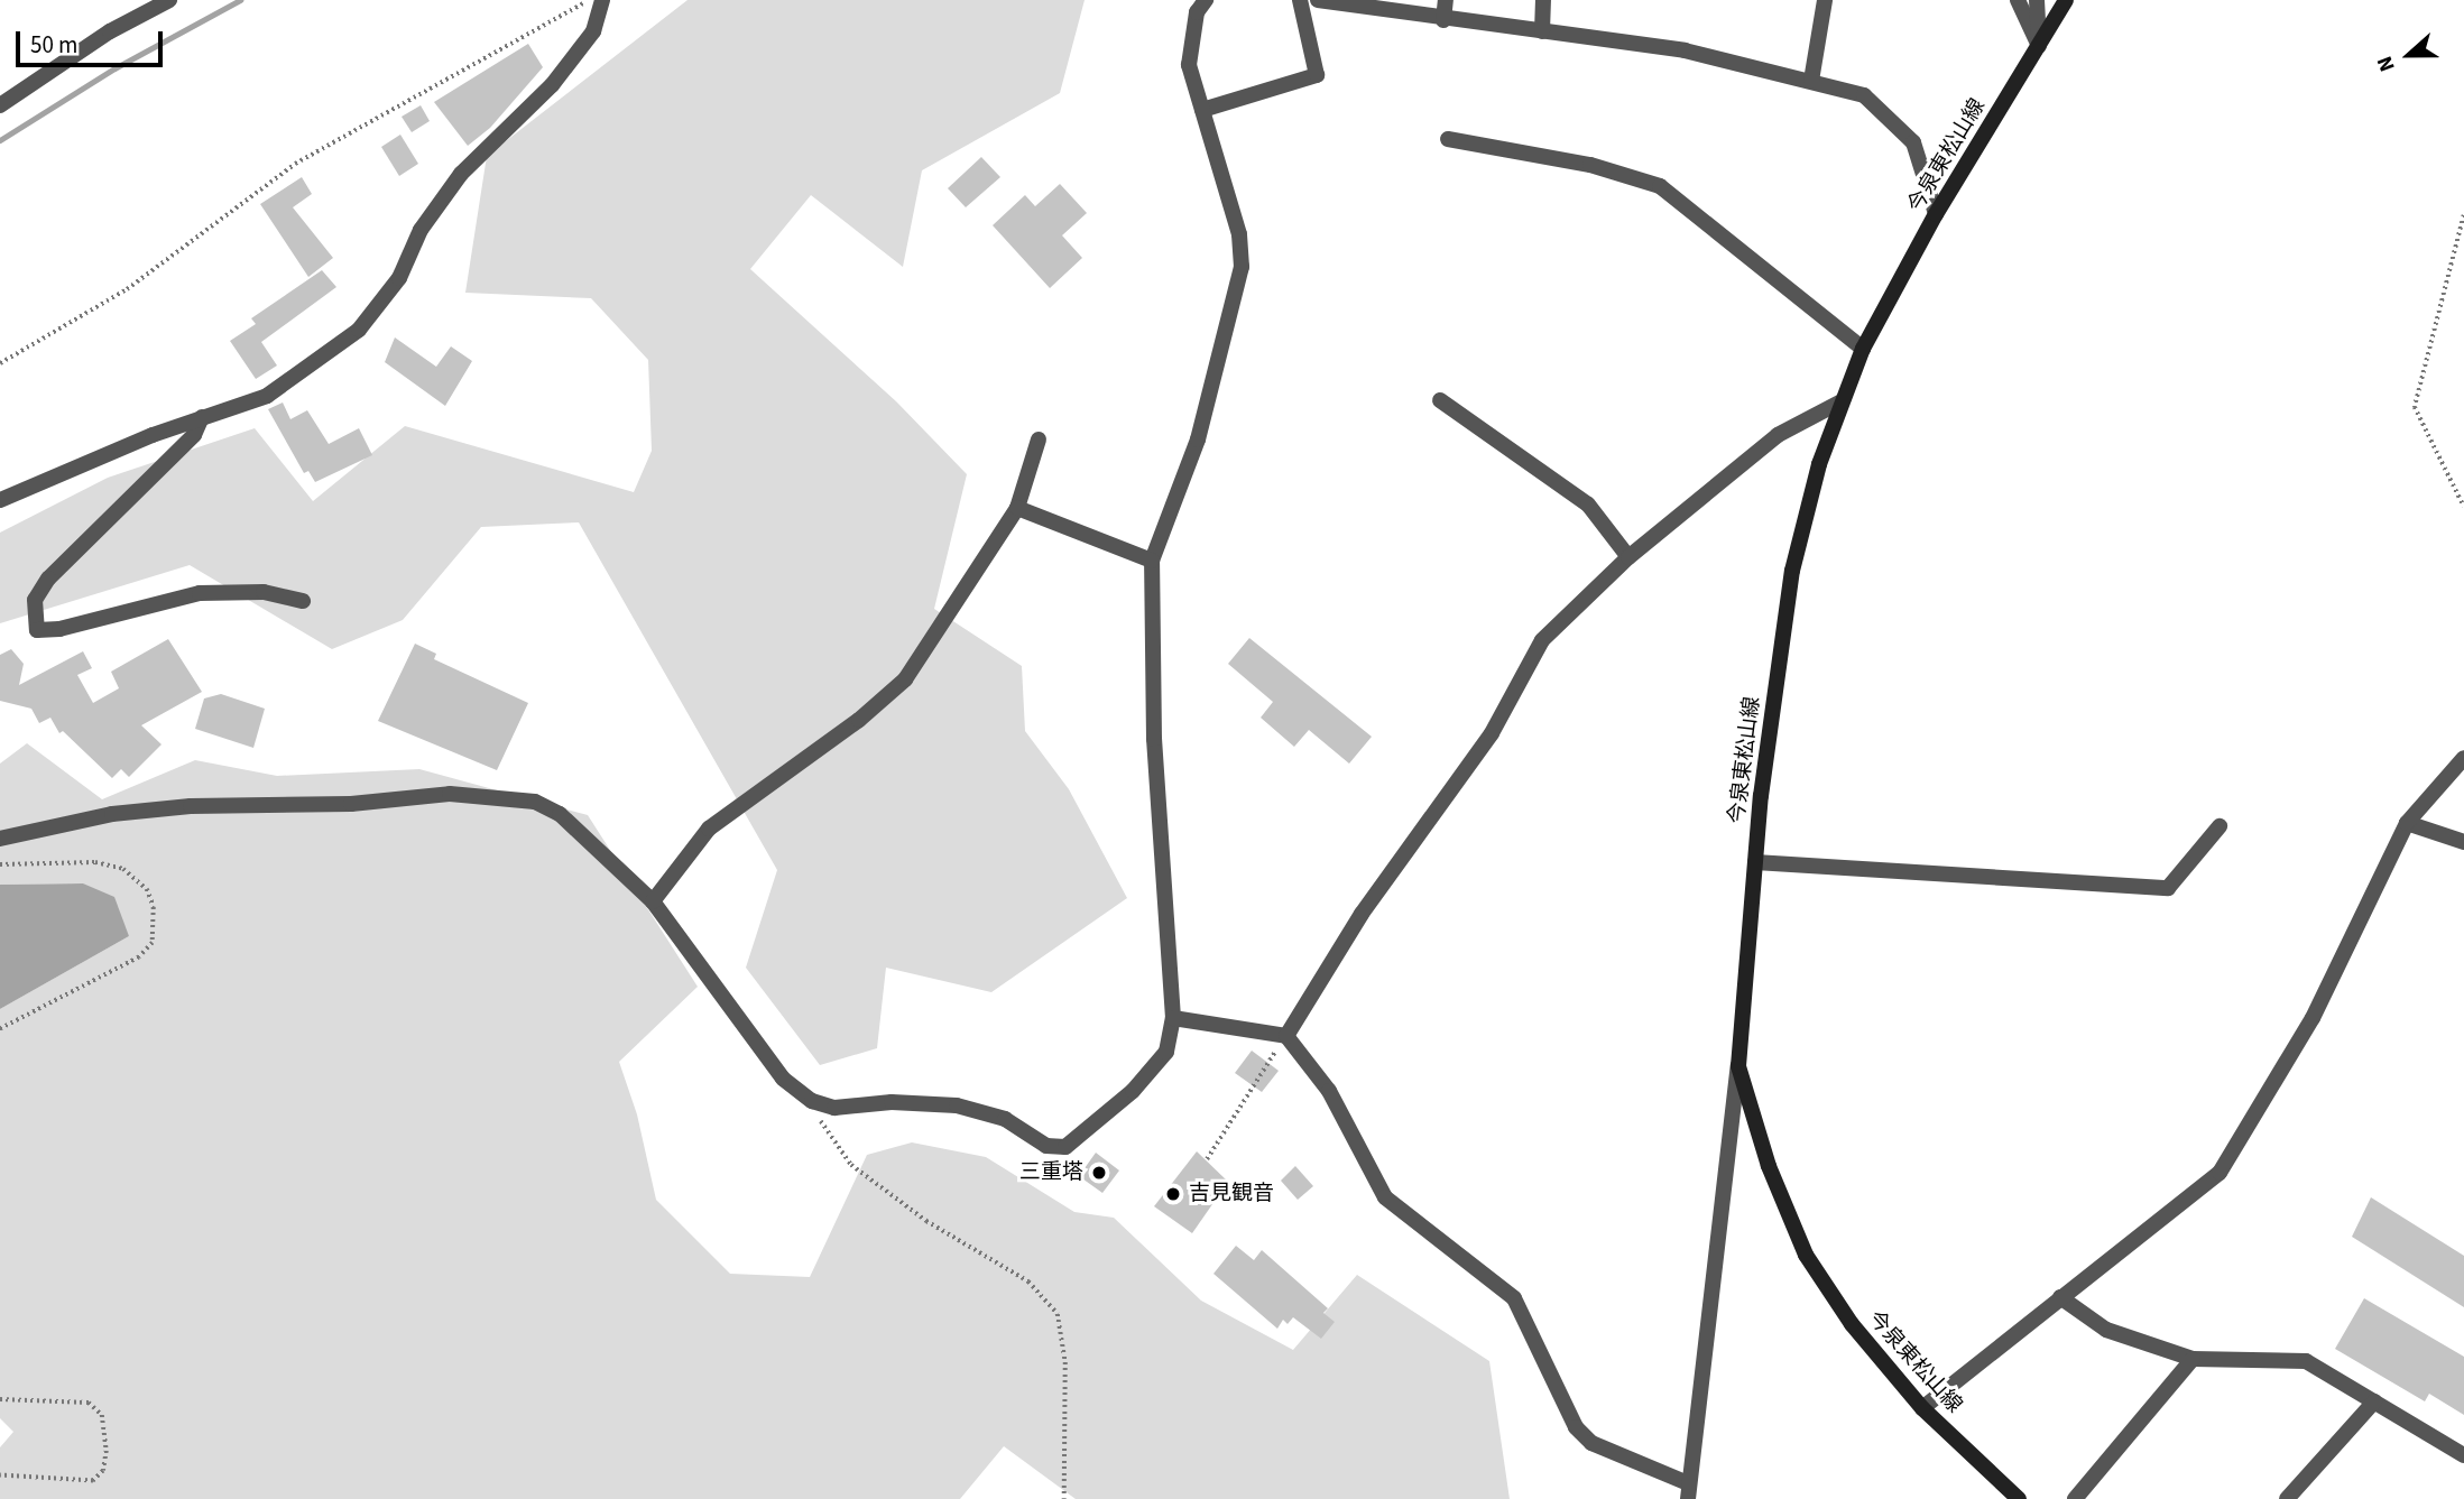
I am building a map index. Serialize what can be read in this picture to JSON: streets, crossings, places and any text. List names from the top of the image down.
{
  "streets": {
    "main road": ["今泉東松山線"]
  },
  "places": ["三重塔", "吉見観音"],
  "scale_bar": "50 m",
  "north": "left"
}
